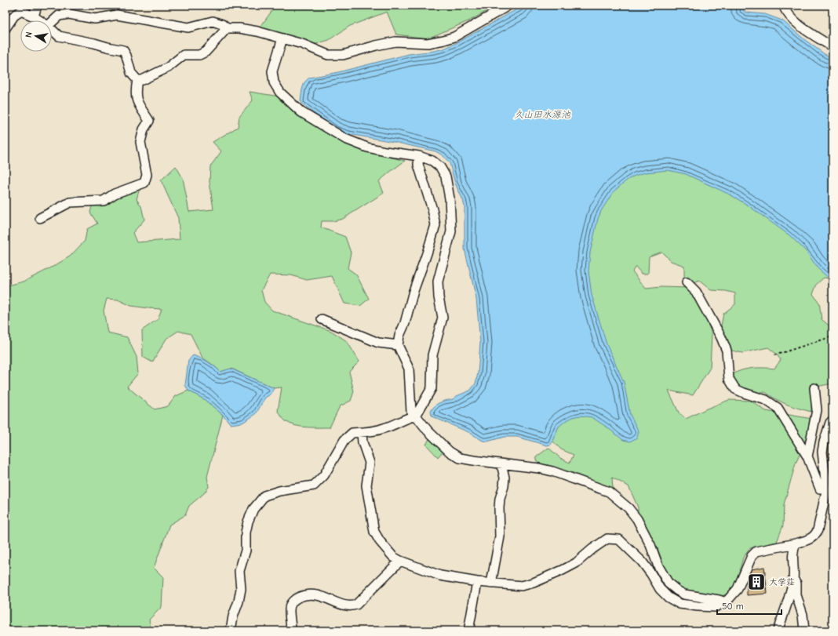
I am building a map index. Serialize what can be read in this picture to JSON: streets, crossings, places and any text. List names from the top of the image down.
{
  "water": ["久山田水源池"],
  "places": {
    "building": ["大学荘"]
  },
  "scale_bar": "50 m",
  "north": "left"
}
